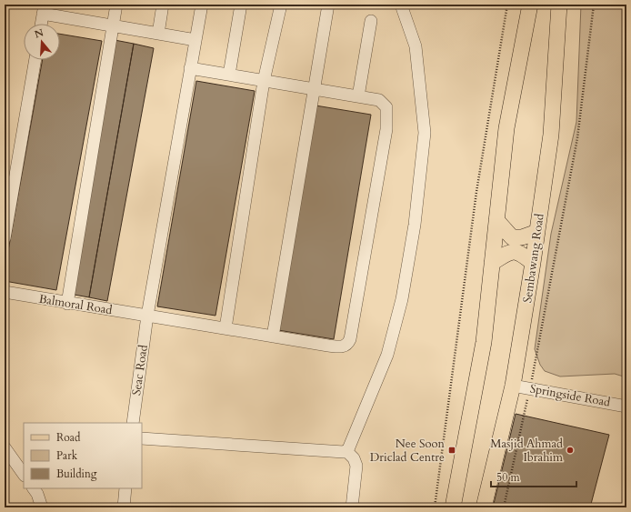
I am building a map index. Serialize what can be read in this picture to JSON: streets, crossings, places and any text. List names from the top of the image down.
{
  "streets": {
    "main road": ["Sembawang Road"],
    "street": ["Balmoral Road", "Seac Road", "Springside Road"]
  },
  "crossings": [
    ["Sembawang Road", "Springside Road"],
    ["Balmoral Road", "Seac Road"]
  ],
  "places": {
    "transit": ["Nee Soon Driclad Centre"],
    "other": ["Masjid Ahmad Ibrahim"]
  },
  "legend": ["Road", "Park", "Building"],
  "scale_bar": "50 m",
  "north": "top"
}
